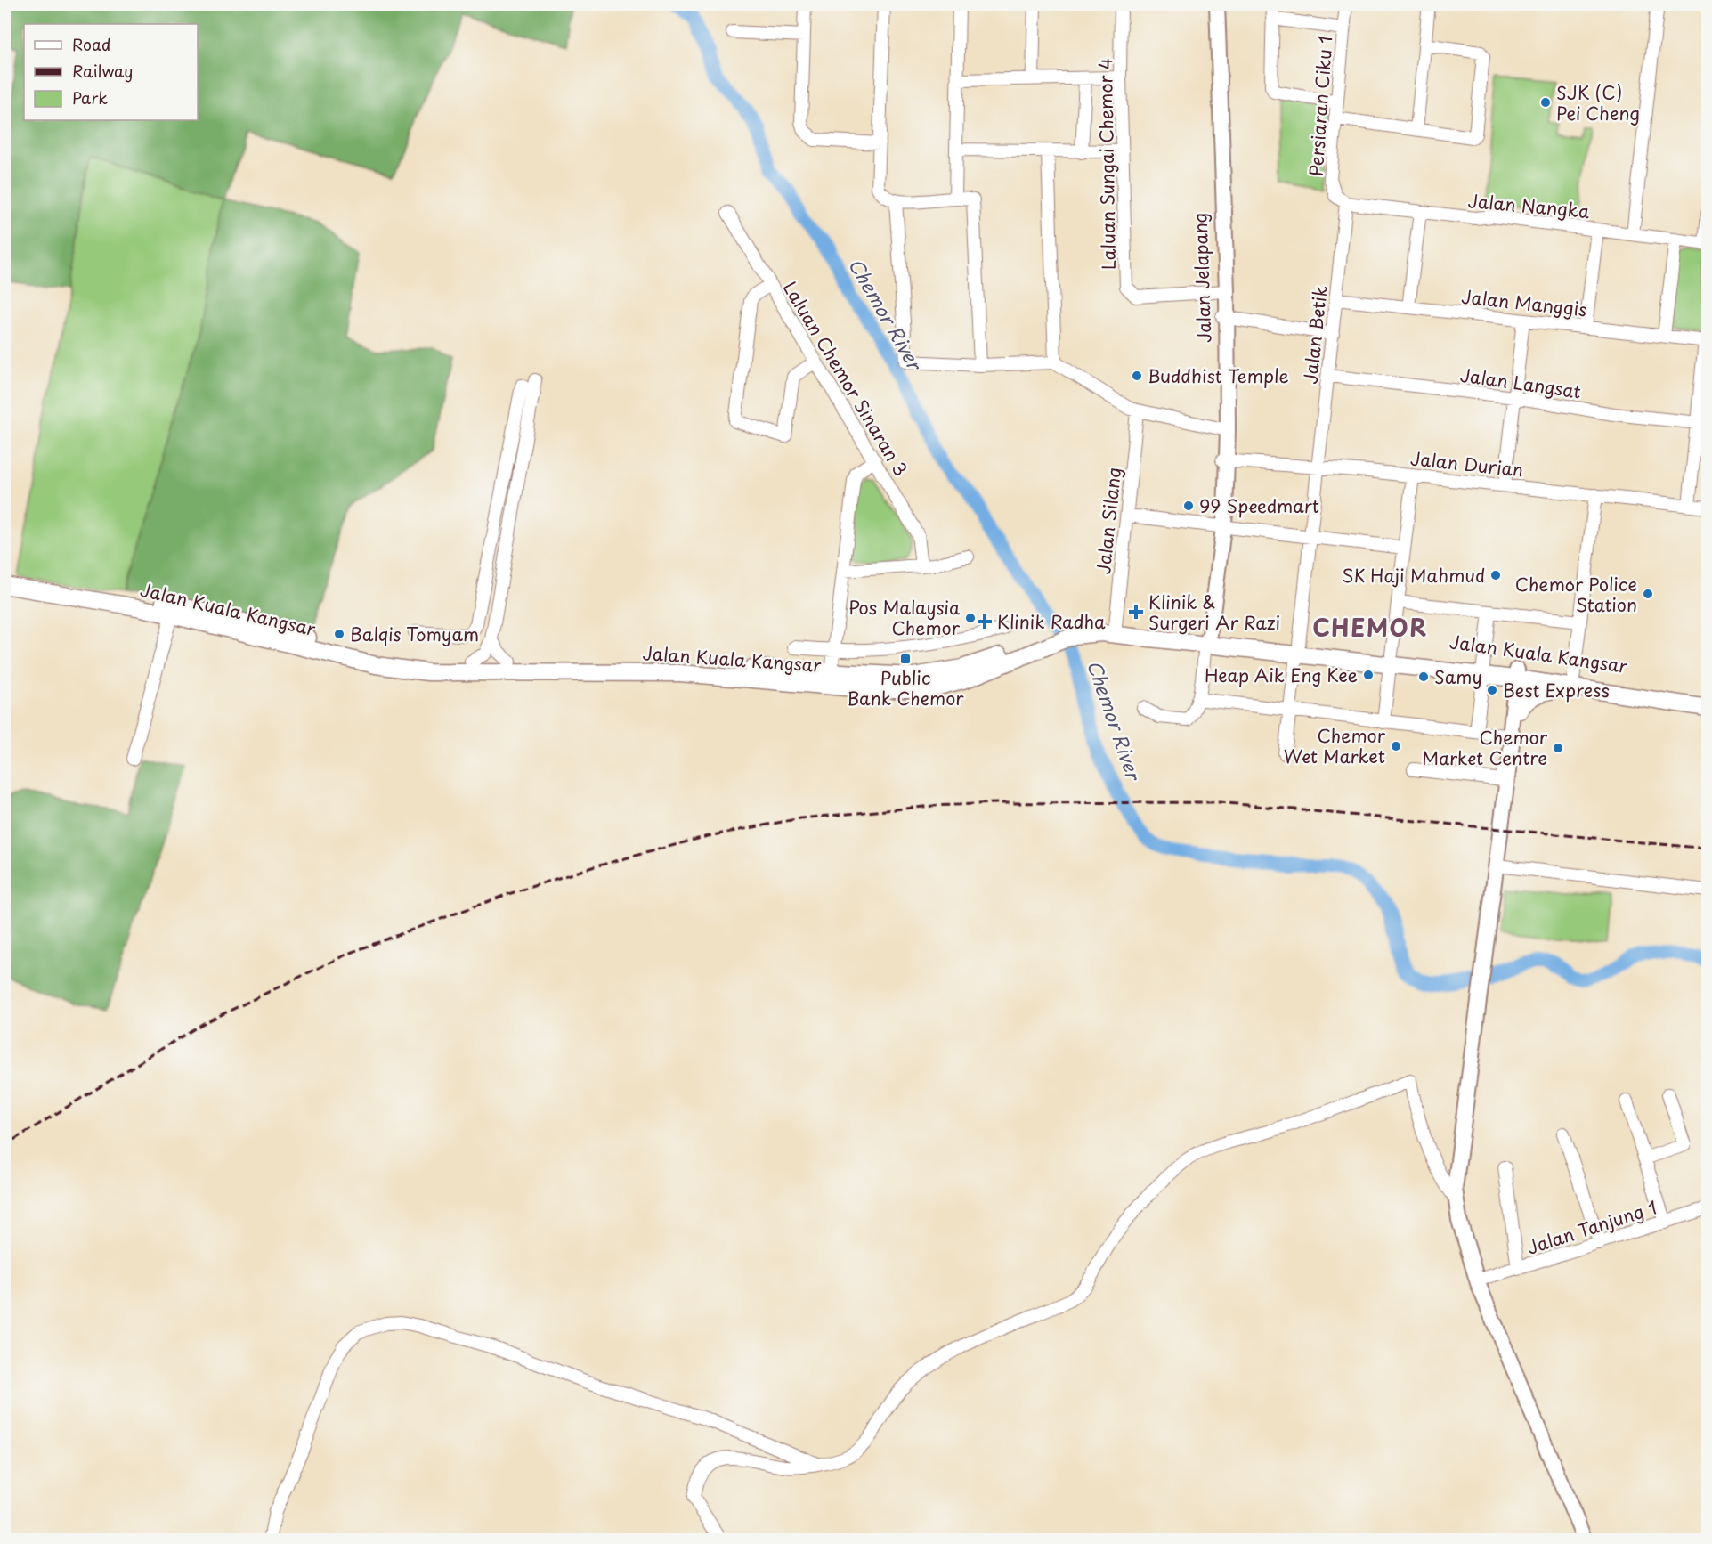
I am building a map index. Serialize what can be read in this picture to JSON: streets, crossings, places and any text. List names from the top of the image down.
{
  "streets": {
    "highway": ["Jalan Kuala Kangsar"],
    "main road": ["Jalan Jelapang"],
    "street": [
      "Persiaran Ciku 1",
      "Laluan Sungai Chemor 4",
      "Jalan Nangka",
      "Jalan Manggis",
      "Jalan Betik",
      "Laluan Chemor Sinaran 3",
      "Jalan Langsat",
      "Jalan Durian",
      "Jalan Silang",
      "Jalan Tanjung 1"
    ]
  },
  "crossings": [
    ["Persiaran Ciku 1", "Jalan Nangka"],
    ["Persiaran Ciku 1", "Jalan Betik"],
    ["Laluan Sungai Chemor 4", "Jalan Jelapang"],
    ["Jalan Nangka", "Jalan Betik"],
    ["Jalan Jelapang", "Jalan Durian"],
    ["Jalan Jelapang", "Jalan Kuala Kangsar"],
    ["Jalan Manggis", "Jalan Betik"],
    ["Jalan Betik", "Jalan Langsat"],
    ["Jalan Betik", "Jalan Durian"],
    ["Jalan Betik", "Jalan Kuala Kangsar"],
    ["Jalan Silang", "Jalan Kuala Kangsar"]
  ],
  "districts": ["CHEMOR"],
  "water": ["Chemor River"],
  "places": {
    "other": [
      "SJK (C) Pei Cheng",
      "Buddhist Temple",
      "99 Speedmart",
      "SK Haji Mahmud",
      "Chemor Police Station",
      "Pos Malaysia Chemor",
      "Balqis Tomyam",
      "Heap Aik Eng Kee",
      "Samy",
      "Best Express",
      "Chemor Wet Market",
      "Chemor Market Centre"
    ],
    "health": ["Klinik & Surgeri Ar Razi", "Klinik Radha"],
    "transit": ["Public Bank Chemor"]
  },
  "legend": ["Road", "Railway", "Park"]
}
